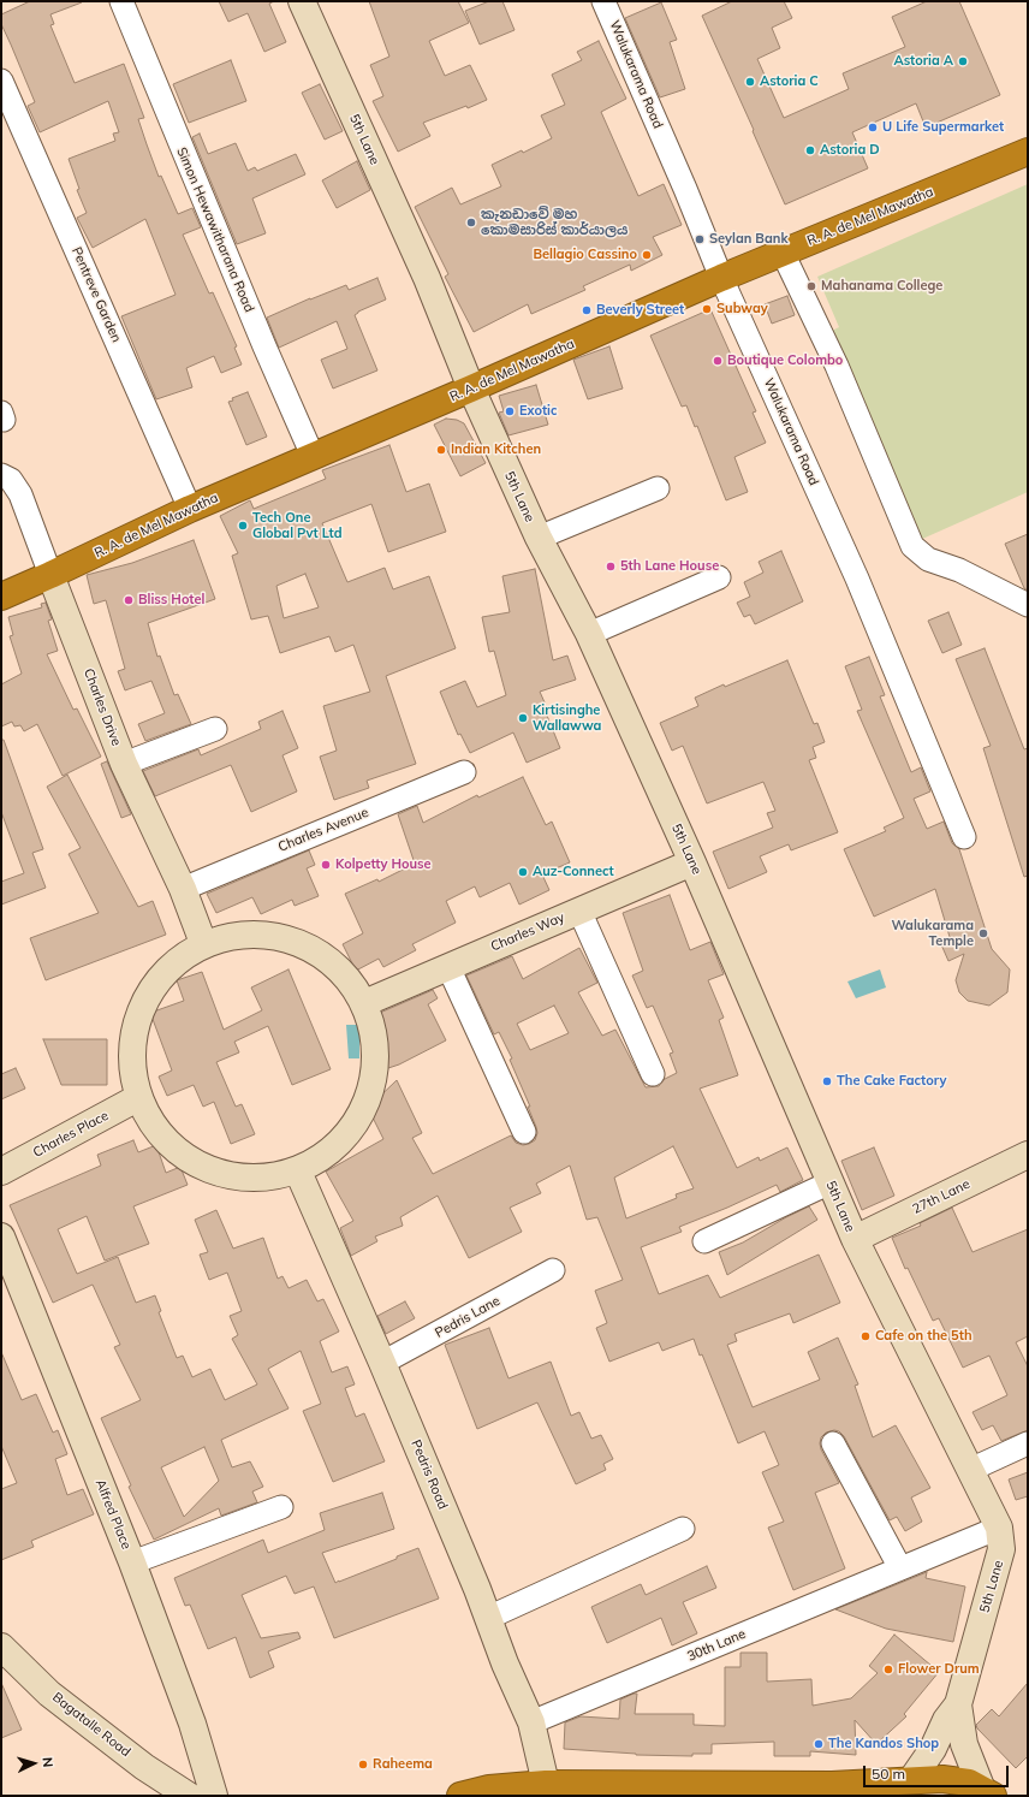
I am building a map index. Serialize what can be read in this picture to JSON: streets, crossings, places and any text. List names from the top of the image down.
{
  "streets": {
    "highway": ["R. A. de Mel Mawatha"],
    "street": [
      "Walukarama Road",
      "5th Lane",
      "Simon Hewawitharana Road",
      "Pentreve Garden",
      "Charles Drive",
      "Charles Avenue",
      "Charles Way",
      "Charles Place",
      "27th Lane",
      "Pedris Lane",
      "Pedris Road",
      "Alfred Place",
      "30th Lane",
      "Bagatalle Road"
    ]
  },
  "crossings": [
    ["Walukarama Road", "R. A. de Mel Mawatha"],
    ["5th Lane", "R. A. de Mel Mawatha"],
    ["5th Lane", "Charles Way"],
    ["5th Lane", "27th Lane"],
    ["5th Lane", "30th Lane"],
    ["R. A. de Mel Mawatha", "Simon Hewawitharana Road"],
    ["R. A. de Mel Mawatha", "Pentreve Garden"],
    ["R. A. de Mel Mawatha", "Charles Drive"],
    ["Charles Drive", "Charles Avenue"],
    ["Pedris Lane", "Pedris Road"],
    ["Pedris Road", "30th Lane"]
  ],
  "places": [
    "Astoria A",
    "Astoria C",
    "U Life Supermarket",
    "Astoria D",
    "කැනඩාවේ මහ කොමසාරිස් කාර්යාලය",
    "Seylan Bank",
    "Bellagio Cassino",
    "Mahanama College",
    "Subway",
    "Beverly Street",
    "Boutique Colombo",
    "Exotic",
    "Indian Kitchen",
    "Tech One Global Pvt Ltd",
    "5th Lane House",
    "Bliss Hotel",
    "Kirtisinghe Wallawwa",
    "Kolpetty House",
    "Auz-Connect",
    "Walukarama Temple",
    "The Cake Factory",
    "Cafe on the 5th",
    "Flower Drum",
    "The Kandos Shop",
    "Raheema"
  ],
  "scale_bar": "50 m",
  "north": "right"
}
